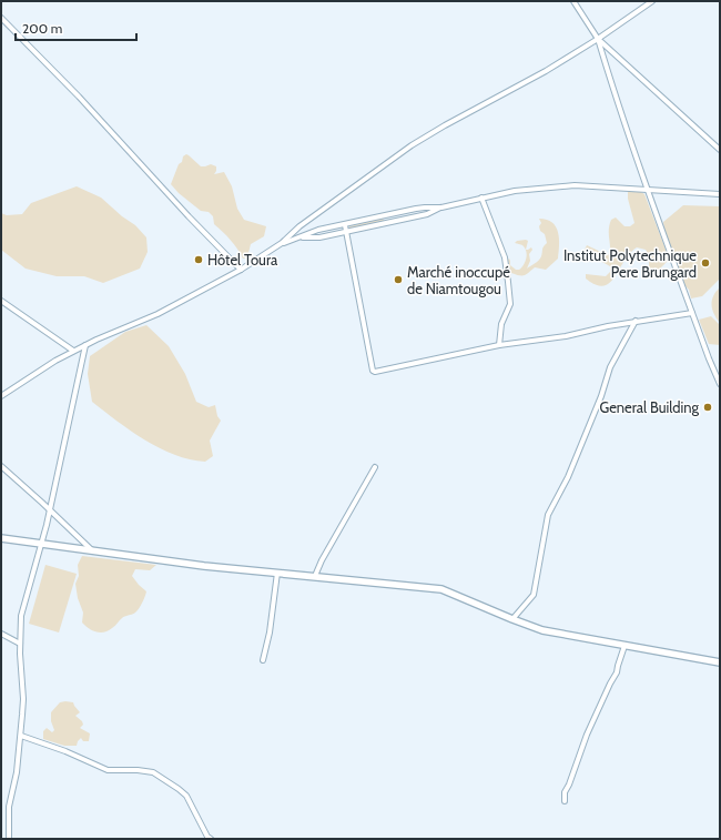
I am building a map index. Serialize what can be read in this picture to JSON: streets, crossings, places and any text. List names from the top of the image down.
{
  "places": [
    "Hôtel Toura",
    "Institut Polytechnique Pere Brungard",
    "Marché inoccupé de Niamtougou",
    "General Building"
  ],
  "scale_bar": "200 m"
}
